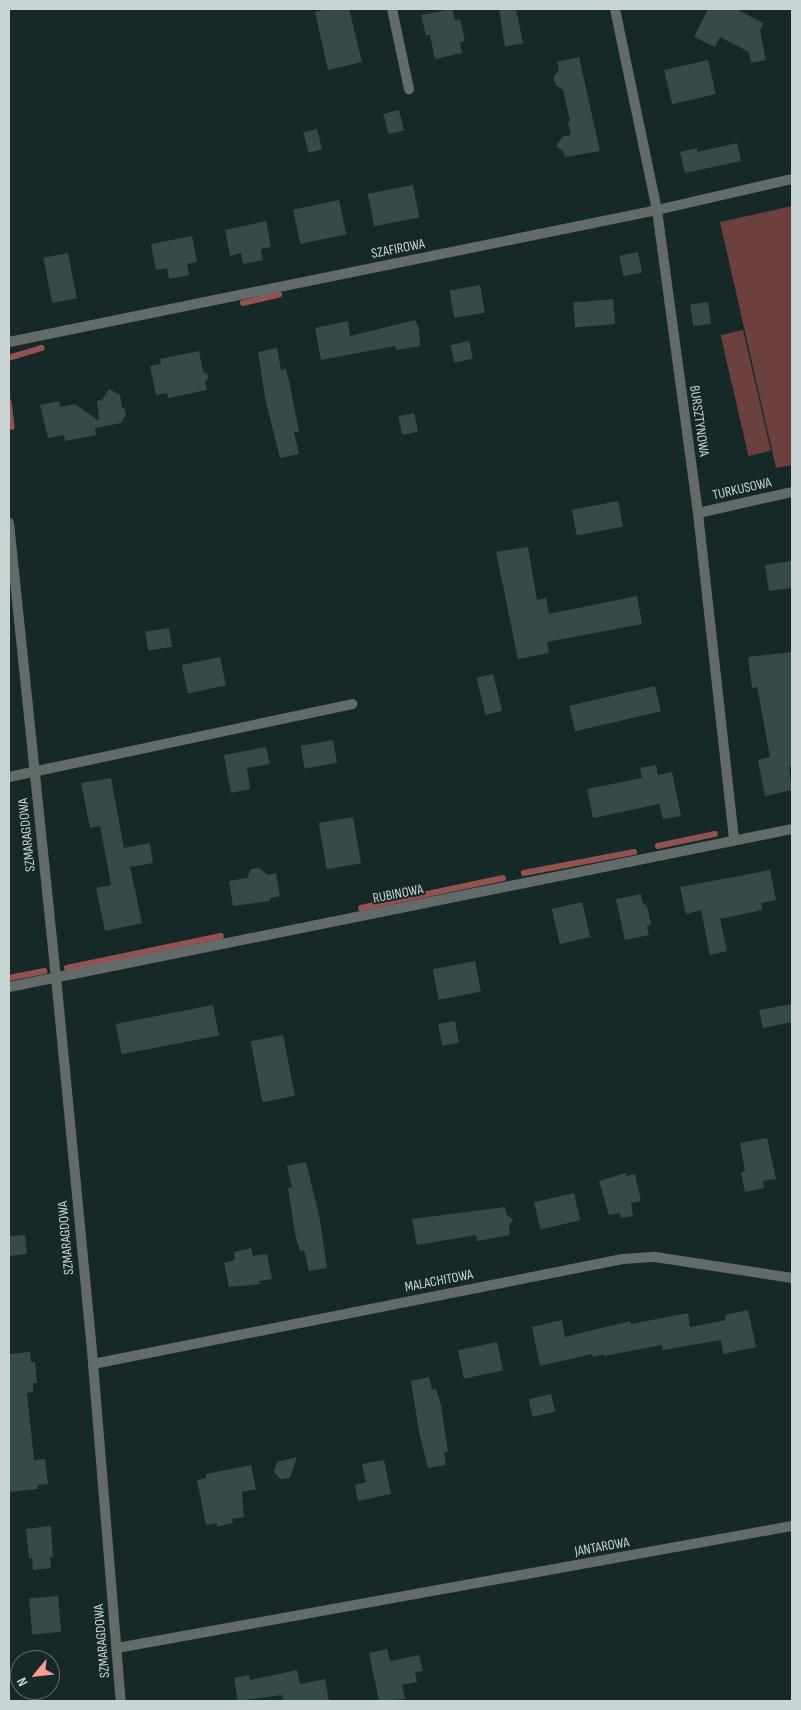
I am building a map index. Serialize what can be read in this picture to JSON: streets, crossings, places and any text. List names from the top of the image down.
{
  "streets": {
    "street": [
      "SZAFIROWA",
      "BURSZTYNOWA",
      "TURKUSOWA",
      "SZMARAGDOWA",
      "RUBINOWA",
      "MALACHITOWA",
      "JANTAROWA"
    ]
  },
  "crossings": [
    ["SZAFIROWA", "BURSZTYNOWA"],
    ["BURSZTYNOWA", "TURKUSOWA"],
    ["BURSZTYNOWA", "RUBINOWA"],
    ["SZMARAGDOWA", "RUBINOWA"],
    ["SZMARAGDOWA", "MALACHITOWA"],
    ["SZMARAGDOWA", "JANTAROWA"]
  ],
  "north": "bottom left"
}
